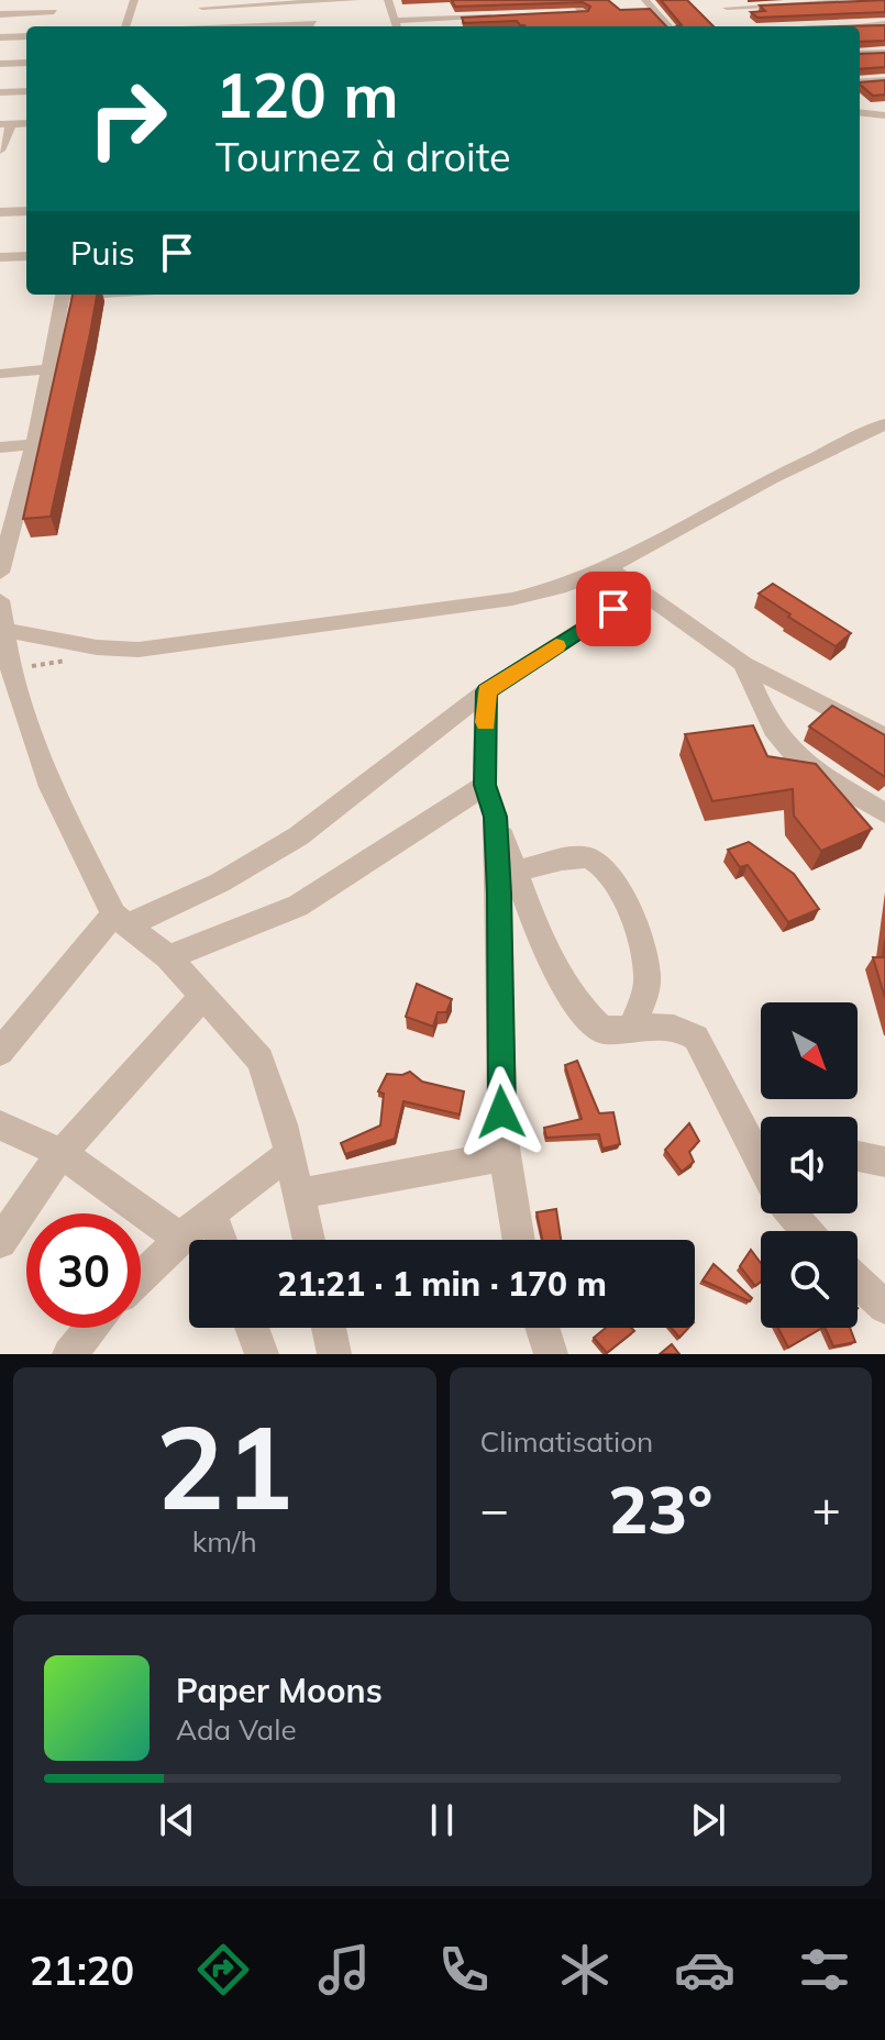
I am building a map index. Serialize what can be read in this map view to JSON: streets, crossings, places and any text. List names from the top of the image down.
{
  "north": "bottom right",
  "page": {
    "turn": ["120 m", "Tournez à droite"],
    "then": "Puis",
    "limit": "30",
    "trip": "21:21 · 1 min · 170 m",
    "tile": [
      ["21", "km/h"],
      "Climatisation"
    ],
    "heat": ["−", "23°", "+"],
    "song": ["Paper Moons", "Ada Vale"],
    "tabs": "21:20"
  }
}
